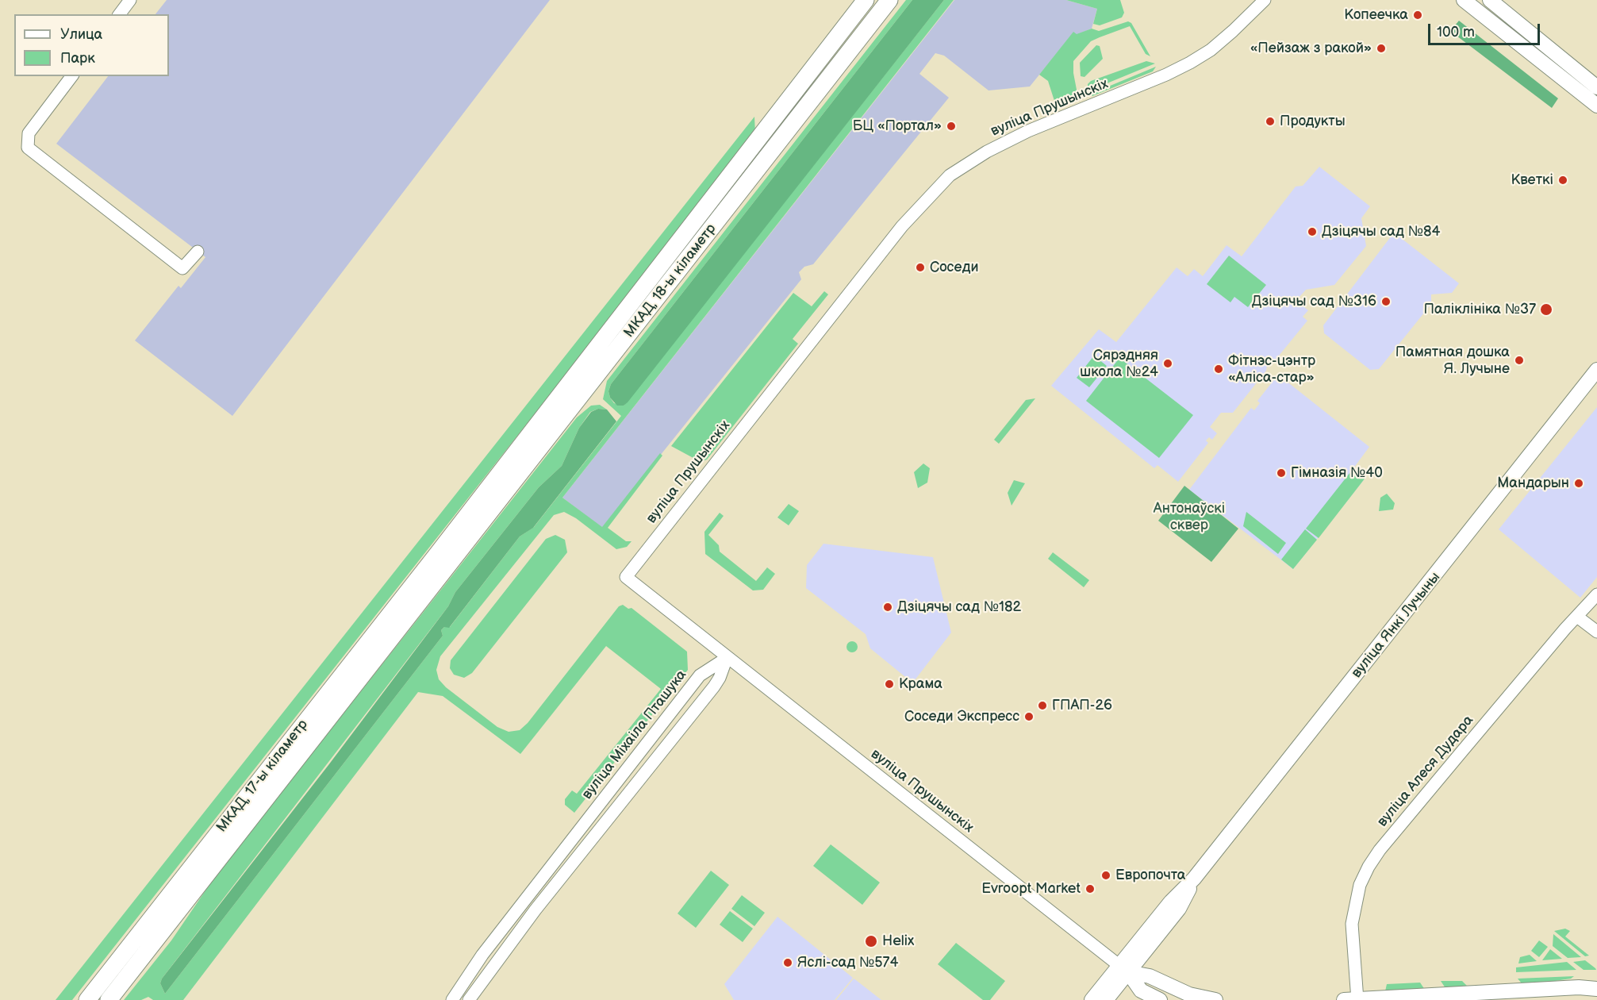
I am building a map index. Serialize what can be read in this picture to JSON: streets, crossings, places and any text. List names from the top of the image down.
{
  "streets": {
    "highway": ["МКАД, 18-ы кіламетр", "МКАД, 17-ы кіламетр"],
    "main road": ["вуліца Янкі Лучыны"],
    "street": ["вуліца Прушынскіх", "вуліца Міхаіла Пташука", "вуліца Алеся Дудара"]
  },
  "crossings": [
    ["вуліца Прушынскіх", "вуліца Янкі Лучыны"],
    ["вуліца Прушынскіх", "вуліца Міхаіла Пташука"],
    ["МКАД, 18-ы кіламетр", "МКАД, 17-ы кіламетр"]
  ],
  "parks": ["Антонаўскі сквер"],
  "places": [
    "Копеечка",
    "«Пейзаж з ракой»",
    "Продукты",
    "БЦ «Портал»",
    "Кветкі",
    "Дзіцячы сад №84",
    "Соседи",
    "Дзіцячы сад №316",
    "Паліклініка №37",
    "Памятная дошка Я. Лучыне",
    "Сярэдняя школа №24",
    "Фітнэс-цэнтр «Аліса-стар»",
    "Гімназія №40",
    "Мандарын",
    "Дзіцячы сад №182",
    "Крама",
    "ГПАП-26",
    "Соседи Экспресс",
    "Европочта",
    "Evroopt Market",
    "Helix",
    "Яслі-сад №574"
  ],
  "legend": ["Улица", "Парк"],
  "scale_bar": "100 m"
}
